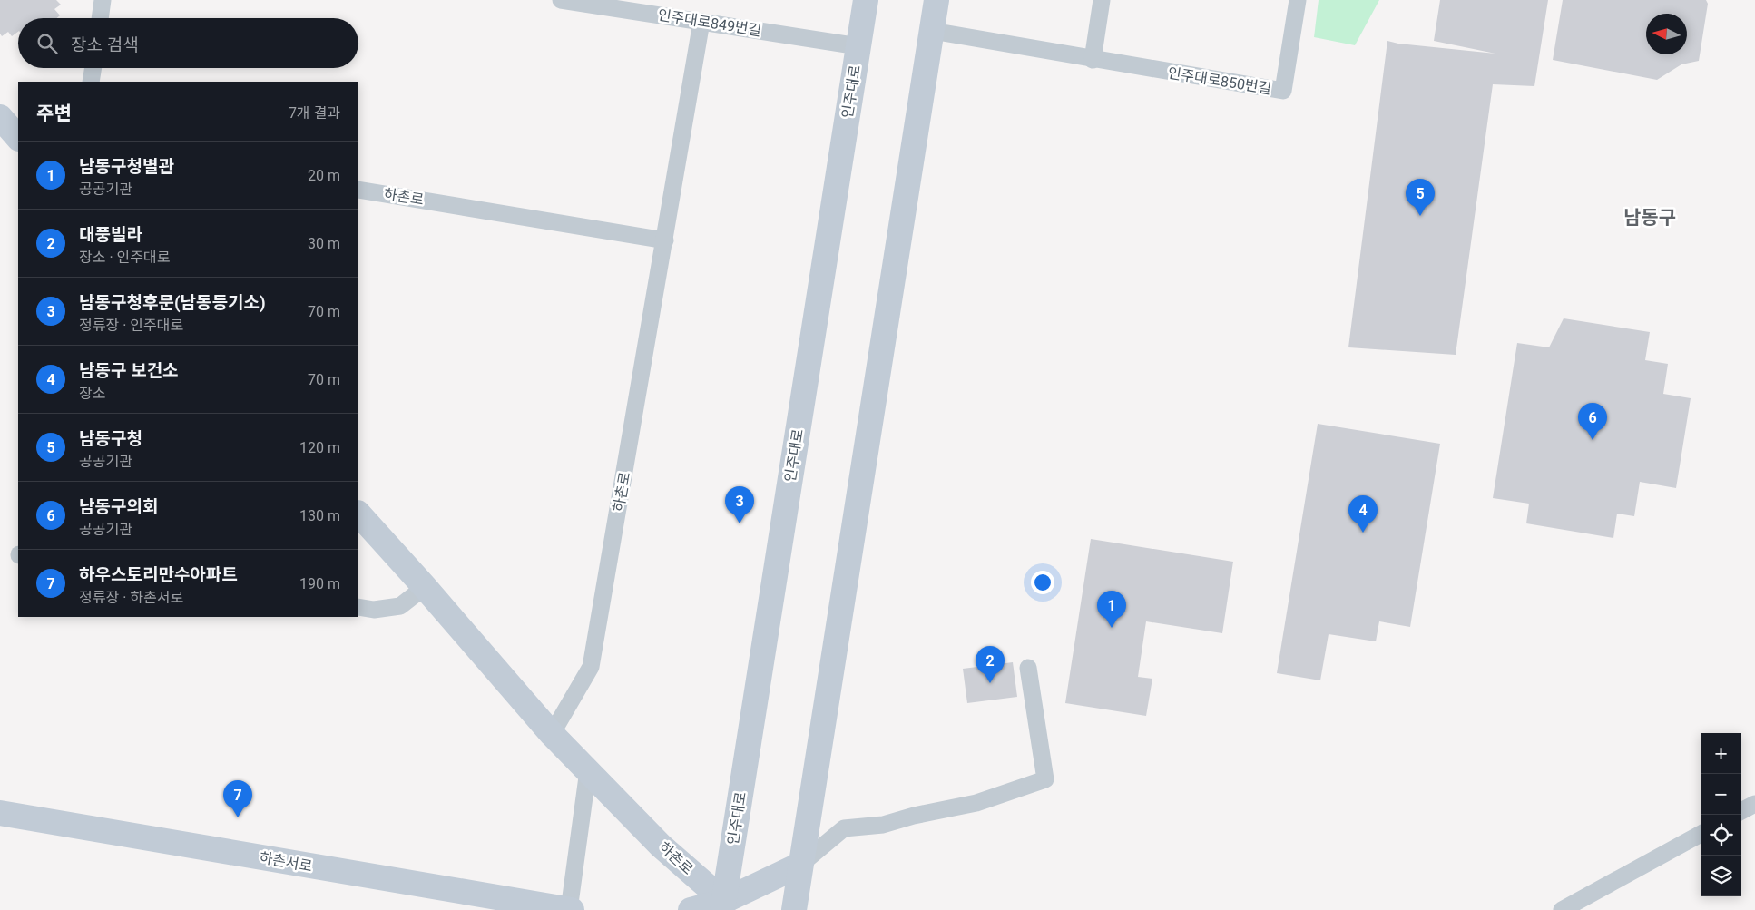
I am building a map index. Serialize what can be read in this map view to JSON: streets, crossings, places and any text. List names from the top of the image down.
{
  "streets": {
    "main road": ["인주대로", "하촌로", "하촌서로"],
    "lane": ["인주대로849번길", "인주대로850번길"]
  },
  "crossings": [
    ["인주대로849번길", "인주대로"],
    ["인주대로849번길", "하촌로"],
    ["인주대로", "하촌로"]
  ],
  "districts": ["남동구"],
  "north": "left",
  "page": {
    "search": "장소 검색",
    "heading": ["주변", "7개 결과"],
    "list": [
      {
        "mark": "1",
        "name": "남동구청별관",
        "note": "공공기관",
        "value": "20 m"
      },
      {
        "mark": "2",
        "name": "대풍빌라",
        "note": "장소 · 인주대로",
        "value": "30 m"
      },
      {
        "mark": "3",
        "name": "남동구청후문(남동등기소)",
        "note": "정류장 · 인주대로",
        "value": "70 m"
      },
      {
        "mark": "4",
        "name": "남동구 보건소",
        "note": "장소",
        "value": "70 m"
      },
      {
        "mark": "5",
        "name": "남동구청",
        "note": "공공기관",
        "value": "120 m"
      },
      {
        "mark": "6",
        "name": "남동구의회",
        "note": "공공기관",
        "value": "130 m"
      },
      {
        "mark": "7",
        "name": "하우스토리만수아파트",
        "note": "정류장 · 하촌서로",
        "value": "190 m"
      }
    ],
    "pins": [
      "5",
      "6",
      "3",
      "4",
      "1",
      "2",
      "7"
    ],
    "map_buttons": ["+", "−"]
  }
}
